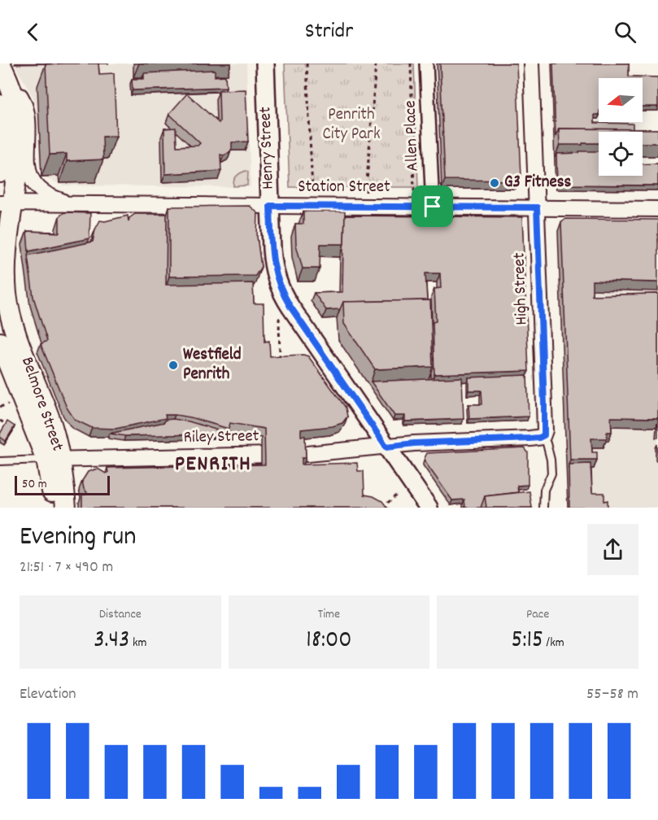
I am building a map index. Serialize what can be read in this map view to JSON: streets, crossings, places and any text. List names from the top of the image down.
{
  "streets": {
    "highway": ["Belmore Street"],
    "main road": ["Henry Street"],
    "street": [
      "Allen Place",
      "Station Street",
      "High Street",
      "Riley Street"
    ]
  },
  "crossings": [
    ["Allen Place", "Station Street"],
    ["Henry Street", "Station Street"],
    ["Henry Street", "Riley Street"],
    ["Station Street", "High Street"],
    ["Station Street", "Belmore Street"],
    ["High Street", "Riley Street"],
    ["Belmore Street", "Riley Street"]
  ],
  "districts": ["PENRITH"],
  "parks": ["Penrith City Park"],
  "places": ["G3 Fitness", "Westfield Penrith"],
  "scale_bar": "50 m",
  "north": "left",
  "page": {
    "header": "Stridr",
    "scale": "50 m",
    "heading": ["Evening run", "21:51 · 7 × 490 m"],
    "stats": [
      ["Distance", "3.43 km"],
      ["Time", "18:00"],
      ["Pace", "5:15 /km"]
    ],
    "chart": ["Elevation", "55–58 m"]
  }
}
